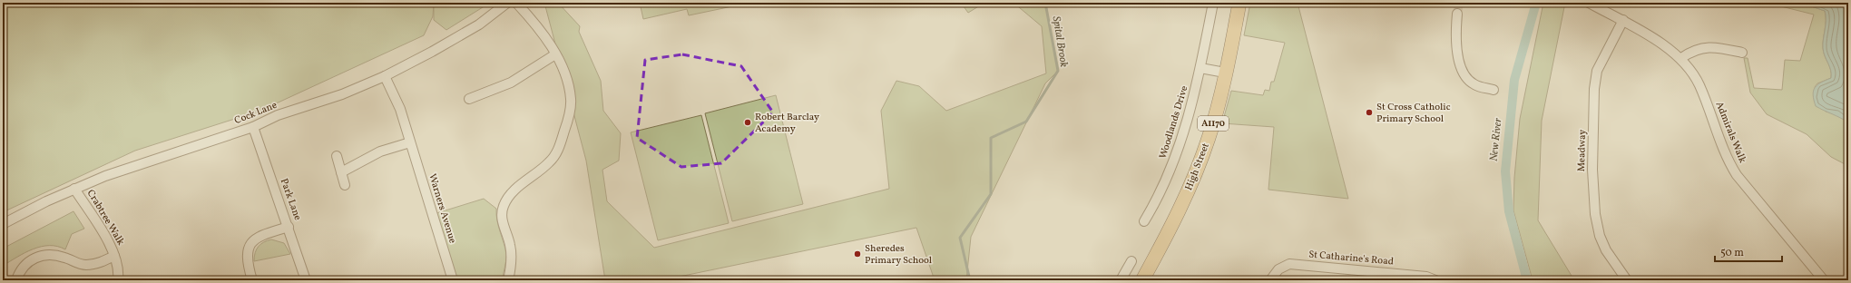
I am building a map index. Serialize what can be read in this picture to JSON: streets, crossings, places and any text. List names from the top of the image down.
{
  "streets": {
    "main road": ["A1170", "High Street"],
    "street": [
      "Cock Lane",
      "Woodlands Drive",
      "Admirals Walk",
      "Meadway",
      "Park Lane",
      "Warners Avenue",
      "Crabtree Walk",
      "St Catharine's Road"
    ]
  },
  "crossings": [
    ["Cock Lane", "Park Lane"],
    ["Cock Lane", "Warners Avenue"],
    ["Cock Lane", "Crabtree Walk"],
    ["Admirals Walk", "Meadway"]
  ],
  "water": ["Spital Brook", "New River"],
  "places": ["St Cross Catholic Primary School", "Robert Barclay Academy", "Sheredes Primary School"],
  "scale_bar": "50 m"
}
